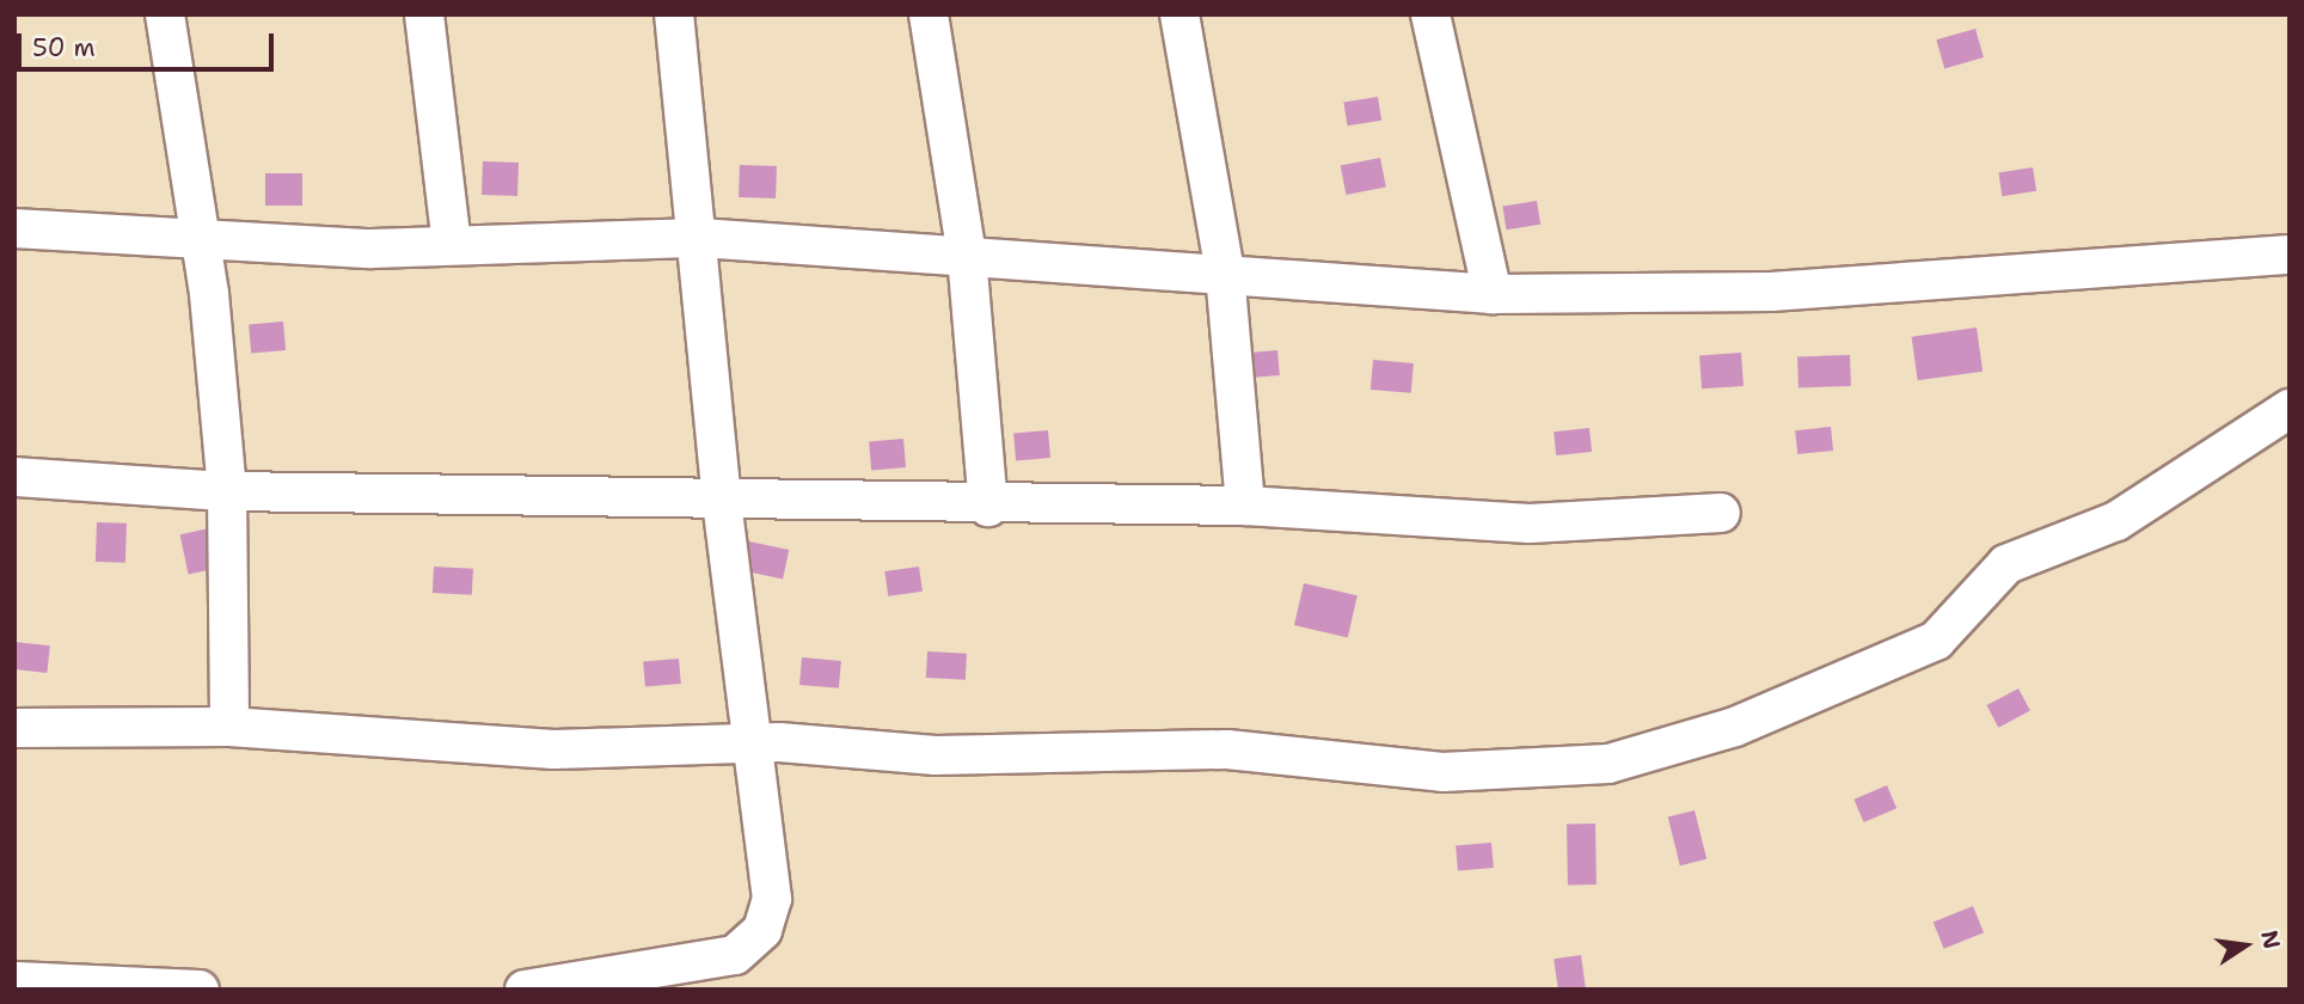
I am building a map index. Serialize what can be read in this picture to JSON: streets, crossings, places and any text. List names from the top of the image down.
{
  "scale_bar": "50 m",
  "north": "right"
}
